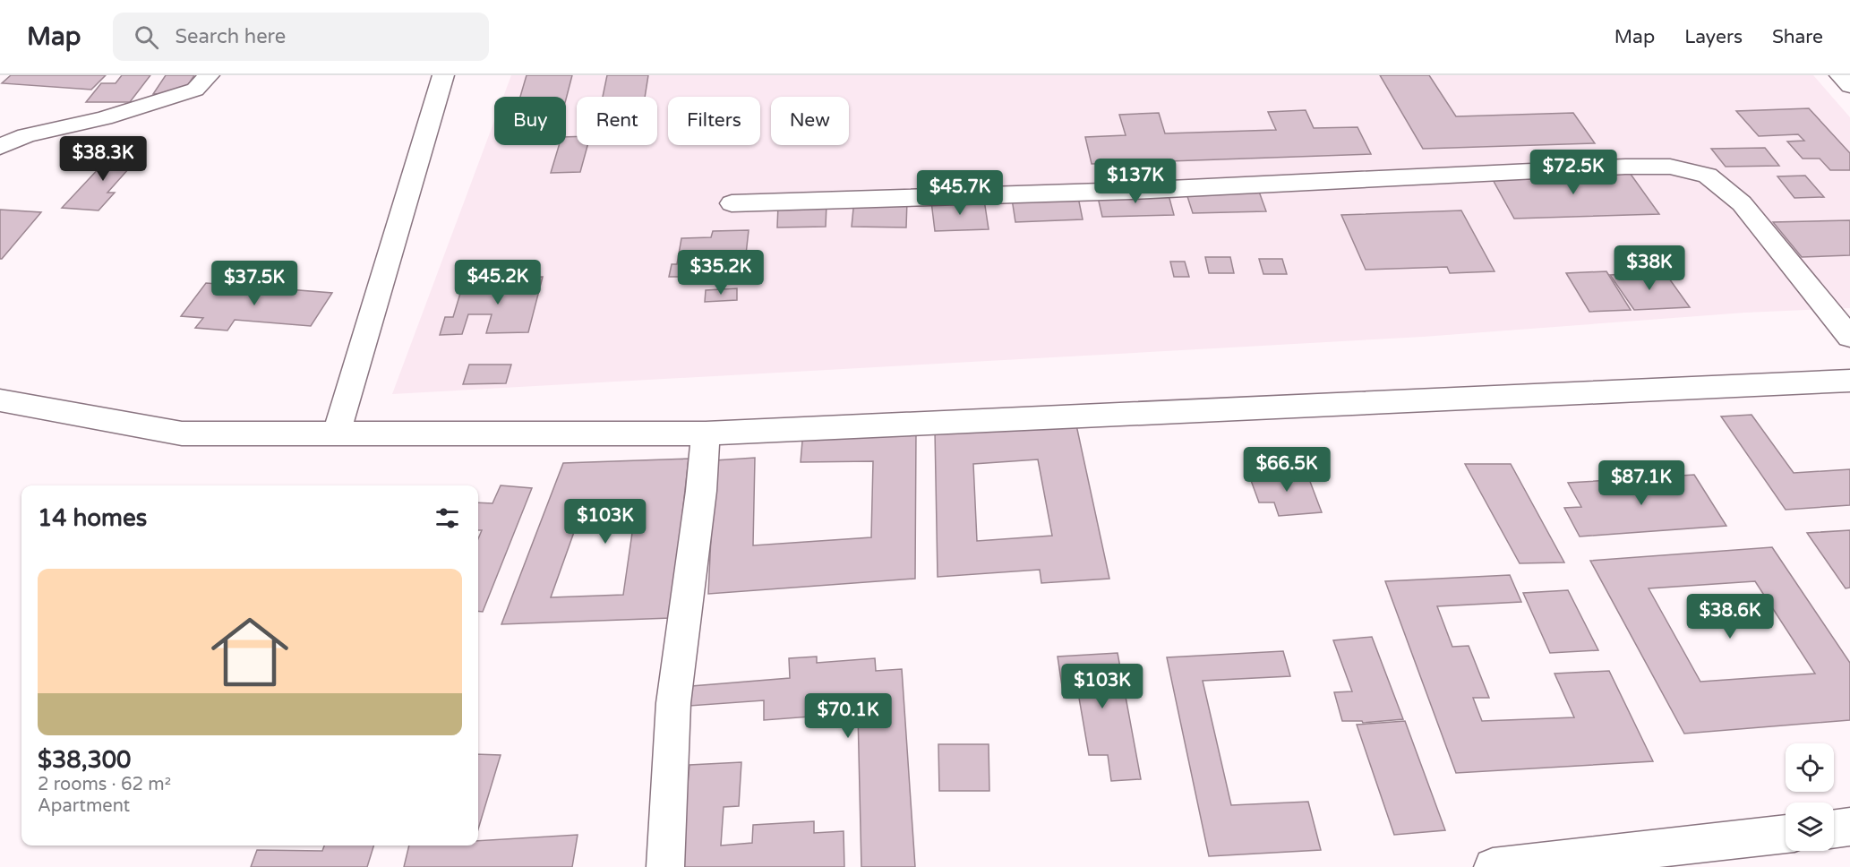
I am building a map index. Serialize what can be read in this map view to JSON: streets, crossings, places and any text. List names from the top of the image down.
{
  "page": {
    "header": "Map",
    "search": "Search here",
    "nav": ["Map", "Layers", "Share"],
    "chip": [
      "Buy",
      "Rent",
      "Filters",
      "New"
    ],
    "price": [
      "$38.3K",
      "$72.5K",
      "$137K",
      "$45.7K",
      "$38K",
      "$35.2K",
      "$45.2K",
      "$37.5K",
      "$66.5K",
      "$87.1K",
      "$103K",
      "$38.6K",
      "$103K",
      "$70.1K"
    ],
    "heading": "14 homes",
    "list": [
      {
        "name": "$38,300",
        "note": "2 rooms · 62 m² · Apartment"
      }
    ]
  }
}
